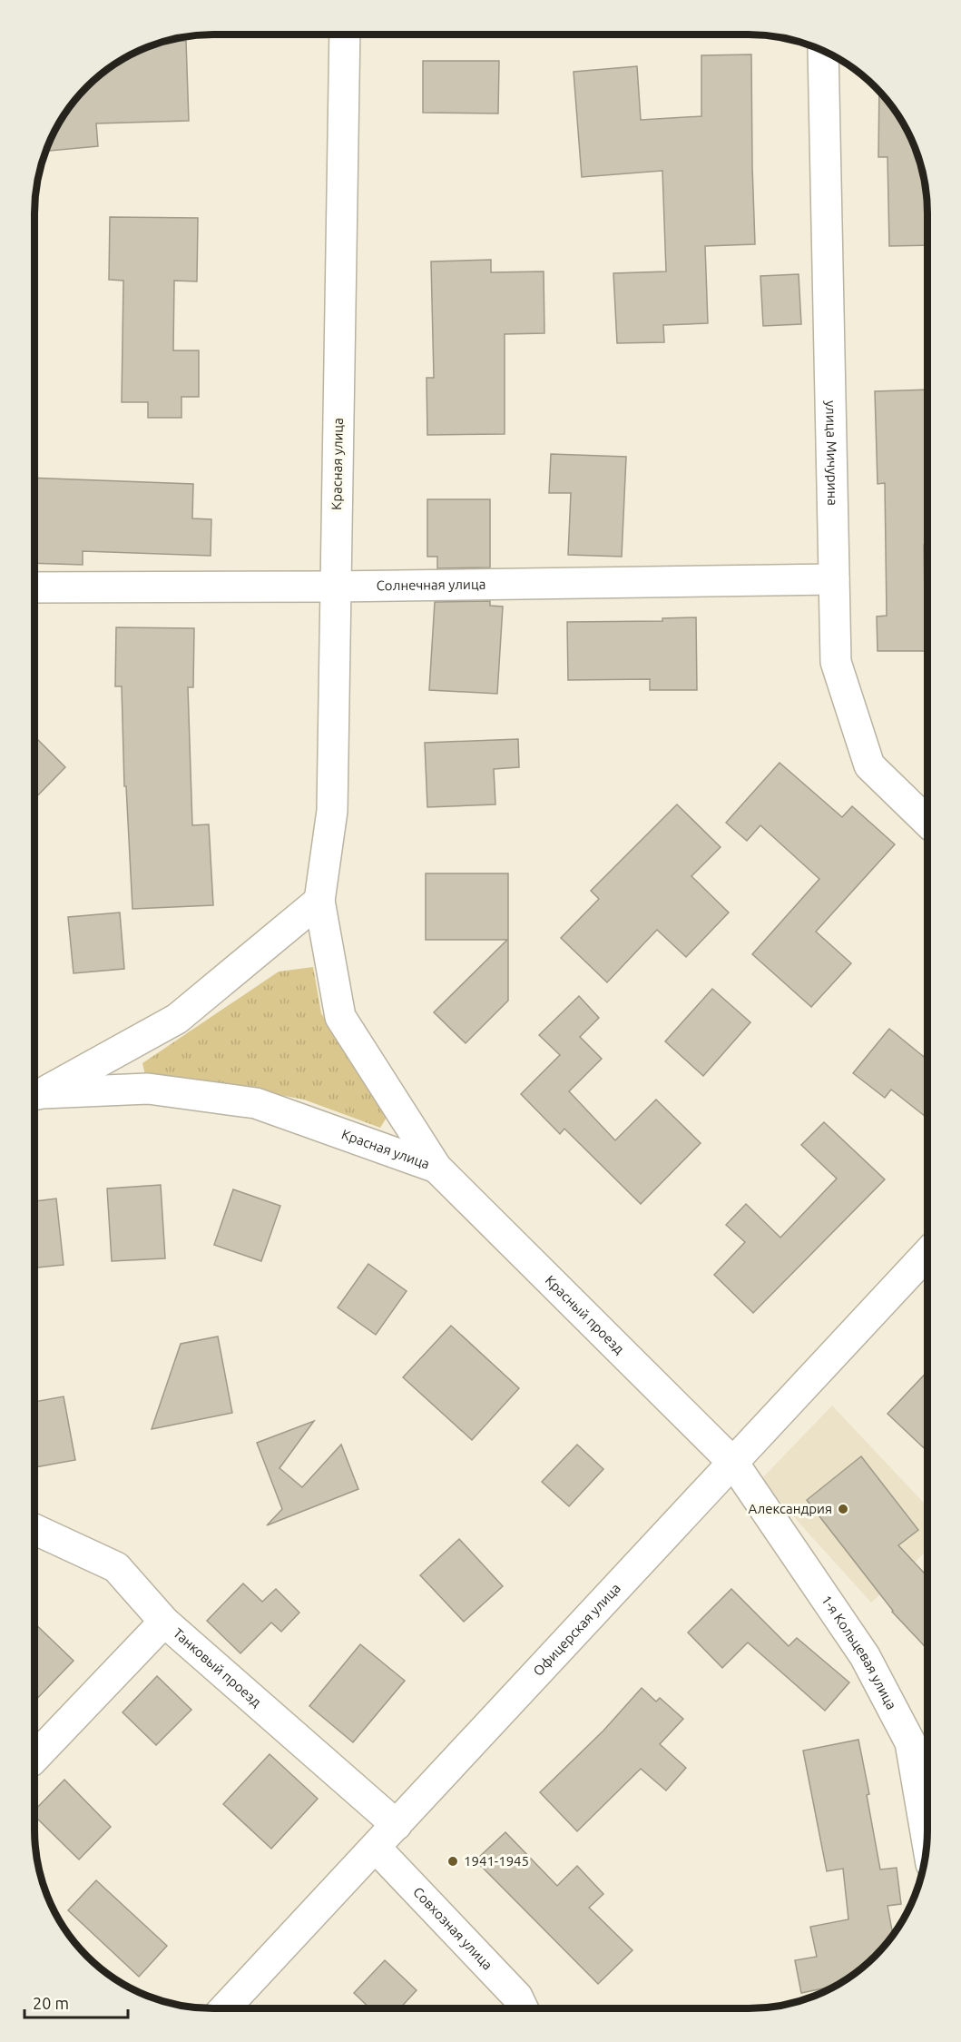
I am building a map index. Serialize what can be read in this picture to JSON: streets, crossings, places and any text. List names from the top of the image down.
{
  "streets": {
    "street": [
      "улица Мичурина",
      "Красная улица",
      "Солнечная улица",
      "Красный проезд",
      "Офицерская улица",
      "1-я Кольцевая улица",
      "Танковый проезд",
      "Совхозная улица"
    ]
  },
  "crossings": [
    ["улица Мичурина", "Солнечная улица"],
    ["Красная улица", "Солнечная улица"],
    ["Красная улица", "Красный проезд"],
    ["Красный проезд", "Офицерская улица"],
    ["Красный проезд", "1-я Кольцевая улица"],
    ["Офицерская улица", "1-я Кольцевая улица"],
    ["Офицерская улица", "Танковый проезд"],
    ["Офицерская улица", "Совхозная улица"]
  ],
  "places": ["Александрия", "1941-1945"],
  "scale_bar": "20 m"
}
